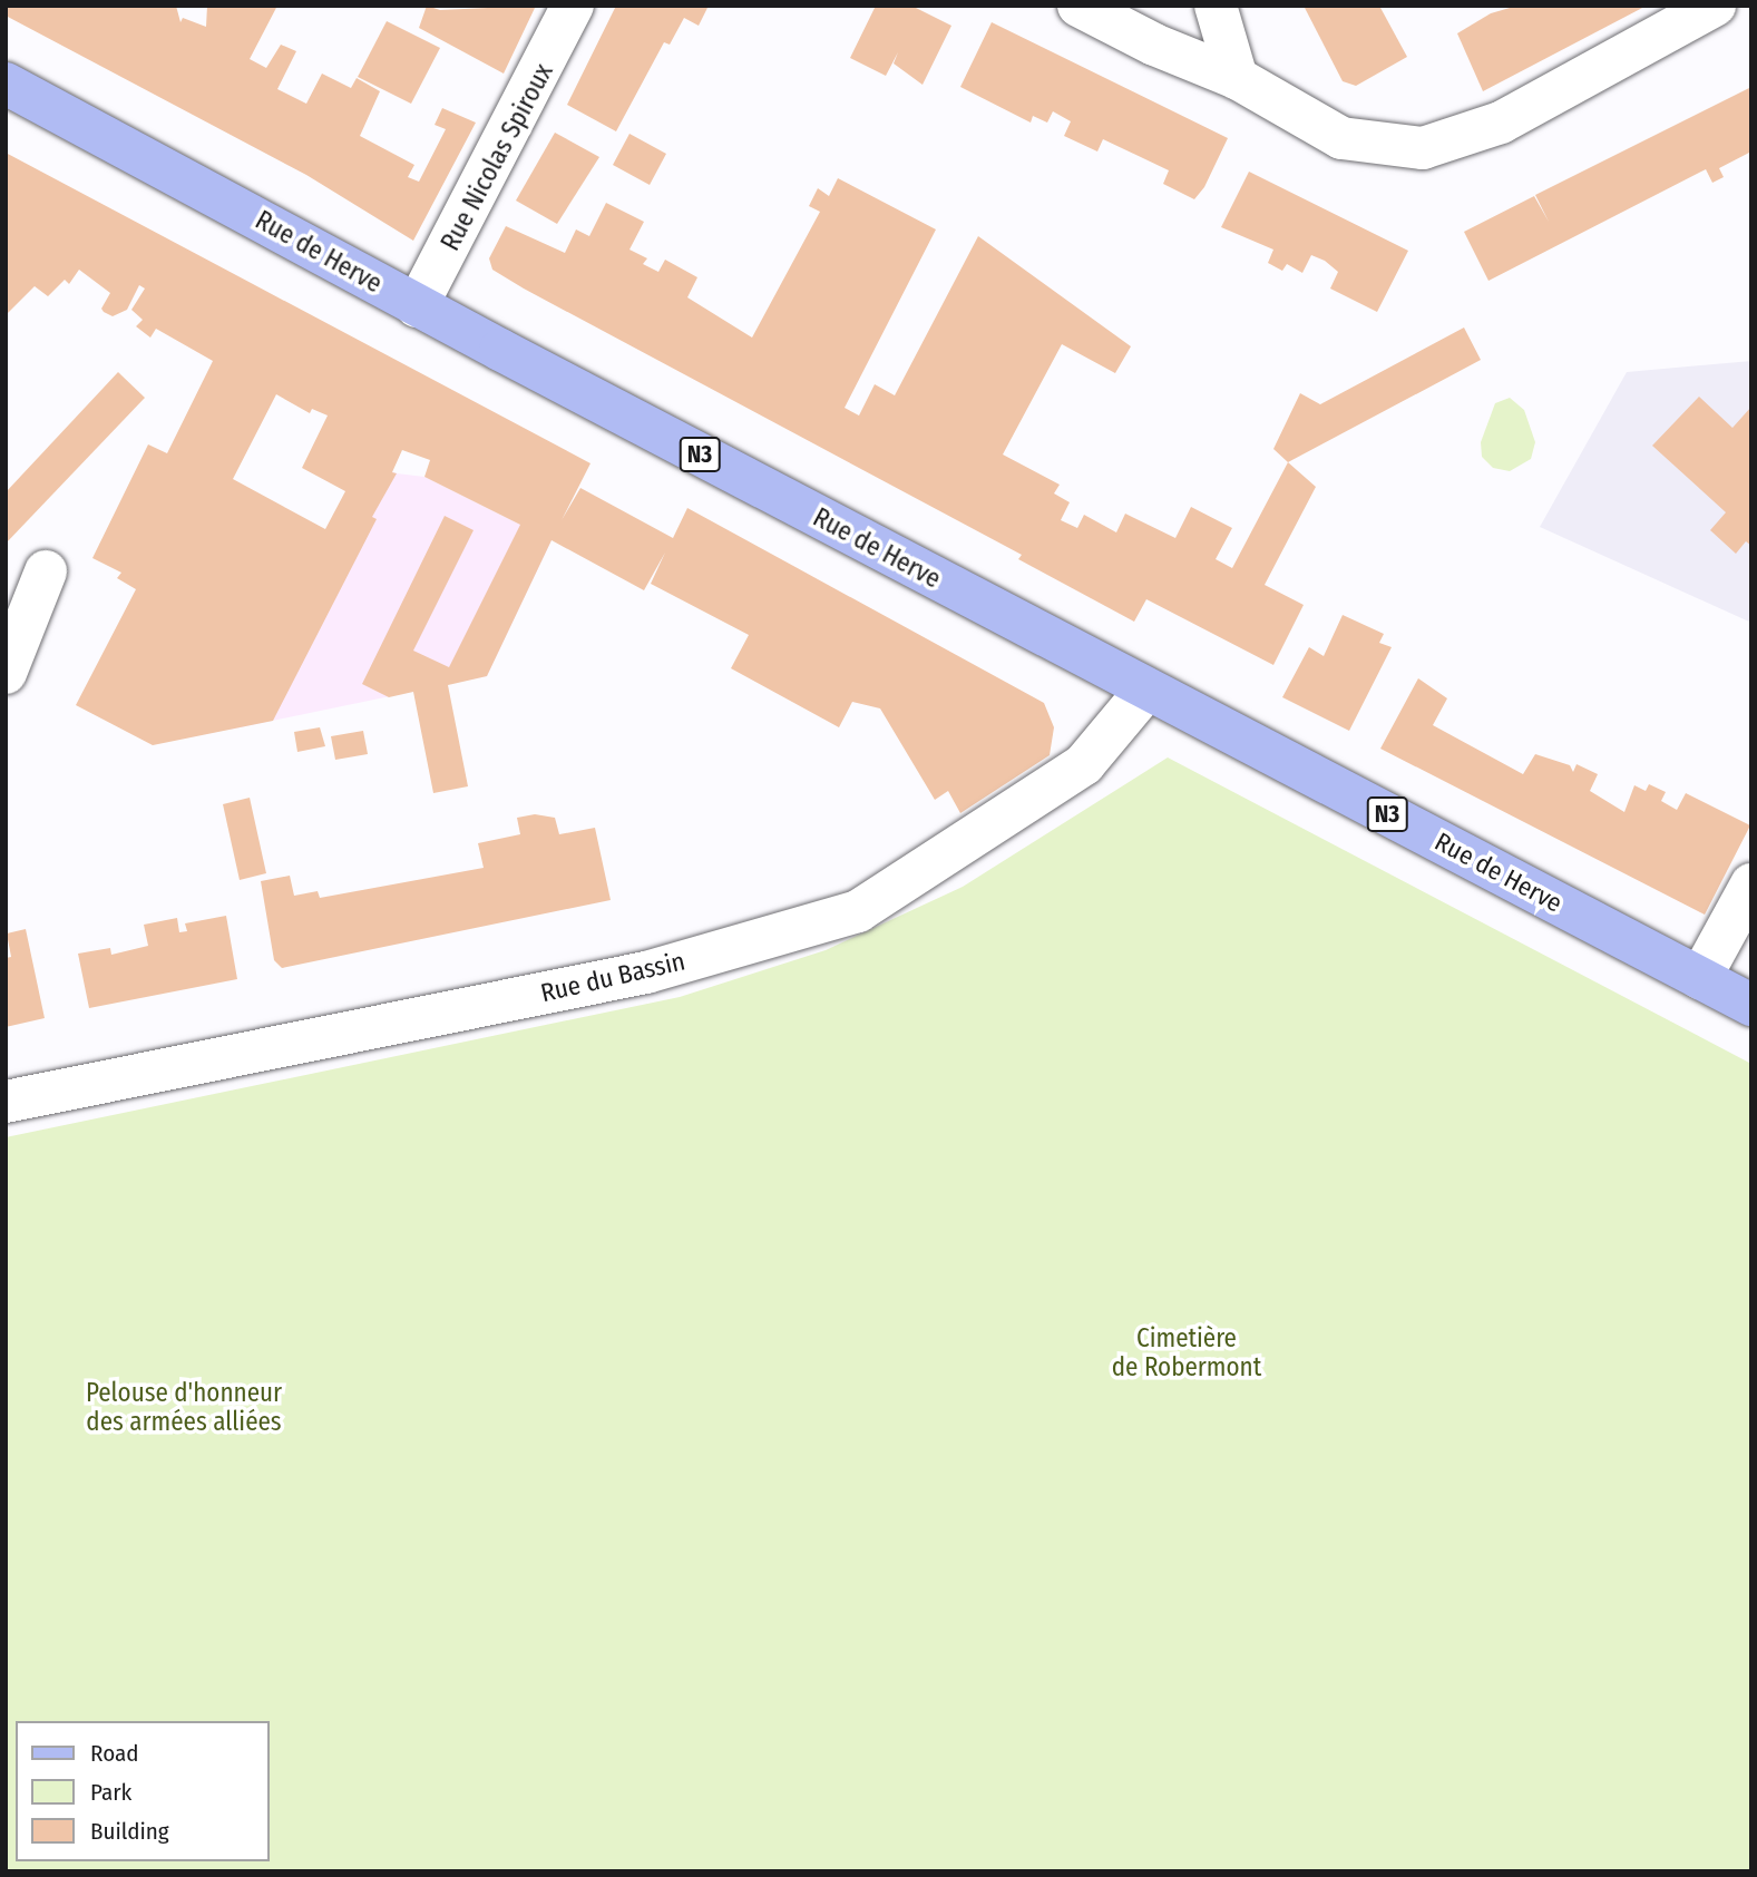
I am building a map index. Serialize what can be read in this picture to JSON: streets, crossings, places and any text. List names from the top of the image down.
{
  "streets": {
    "main road": ["Rue de Herve", "N3"],
    "street": ["Rue Nicolas Spiroux", "Rue du Bassin"]
  },
  "crossings": [
    ["Rue Nicolas Spiroux", "Rue de Herve"],
    ["Rue de Herve", "Rue du Bassin"]
  ],
  "parks": ["Cimetière de Robermont", "Pelouse d'honneur des armées alliées"],
  "legend": ["Road", "Park", "Building"]
}
